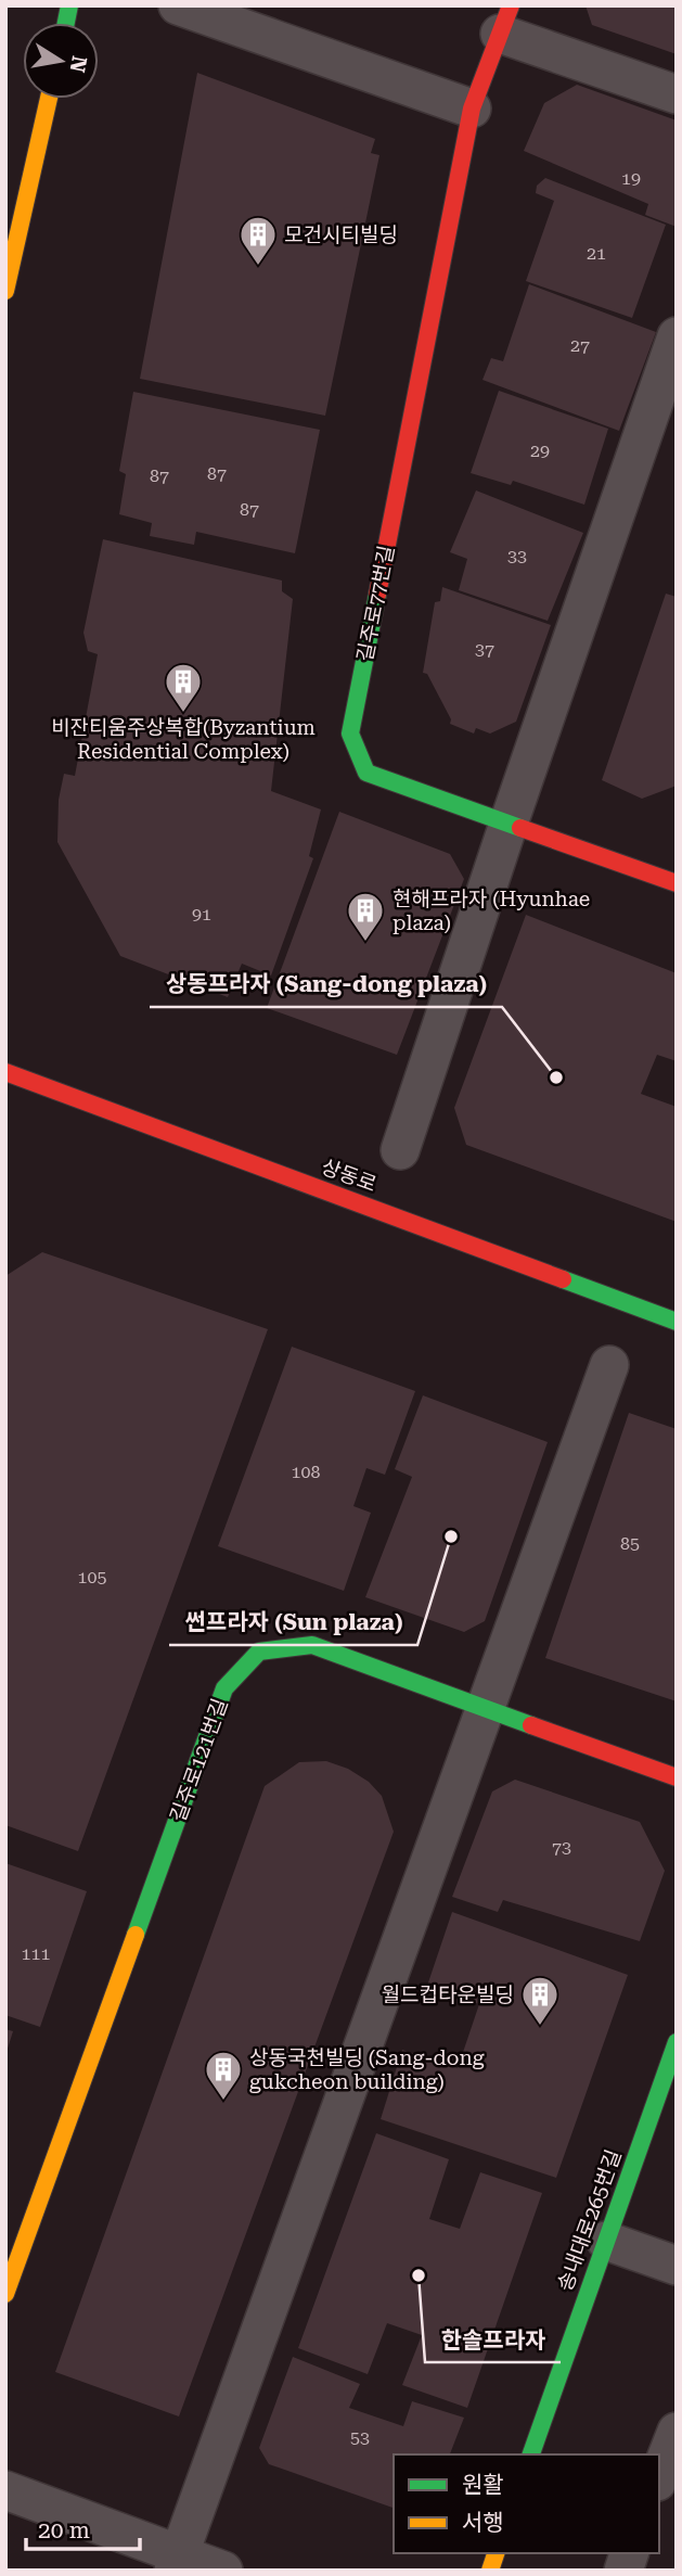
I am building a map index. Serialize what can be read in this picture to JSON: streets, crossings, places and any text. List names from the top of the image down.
{
  "streets": {
    "street": [
      "길주로77번길",
      "상동로",
      "길주로121번길",
      "송내대로265번길"
    ]
  },
  "places": {
    "building": [
      "모건시티빌딩",
      "비잔티움주상복합(Byzantium Residential Complex)",
      "현해프라자 (Hyunhae plaza)",
      "월드컵타운빌딩",
      "상동국천빌딩 (Sang-dong gukcheon building)"
    ],
    "other": ["상동프라자 (Sang-dong plaza)", "썬프라자 (Sun plaza)", "한솔프라자"]
  },
  "house_numbers": [
    "19",
    "21",
    "27",
    "29",
    "87",
    "87",
    "87",
    "33",
    "37",
    "91",
    "108",
    "85",
    "105",
    "73",
    "111",
    "53"
  ],
  "legend": ["원활", "서행"],
  "scale_bar": "20 m",
  "north": "right"
}
